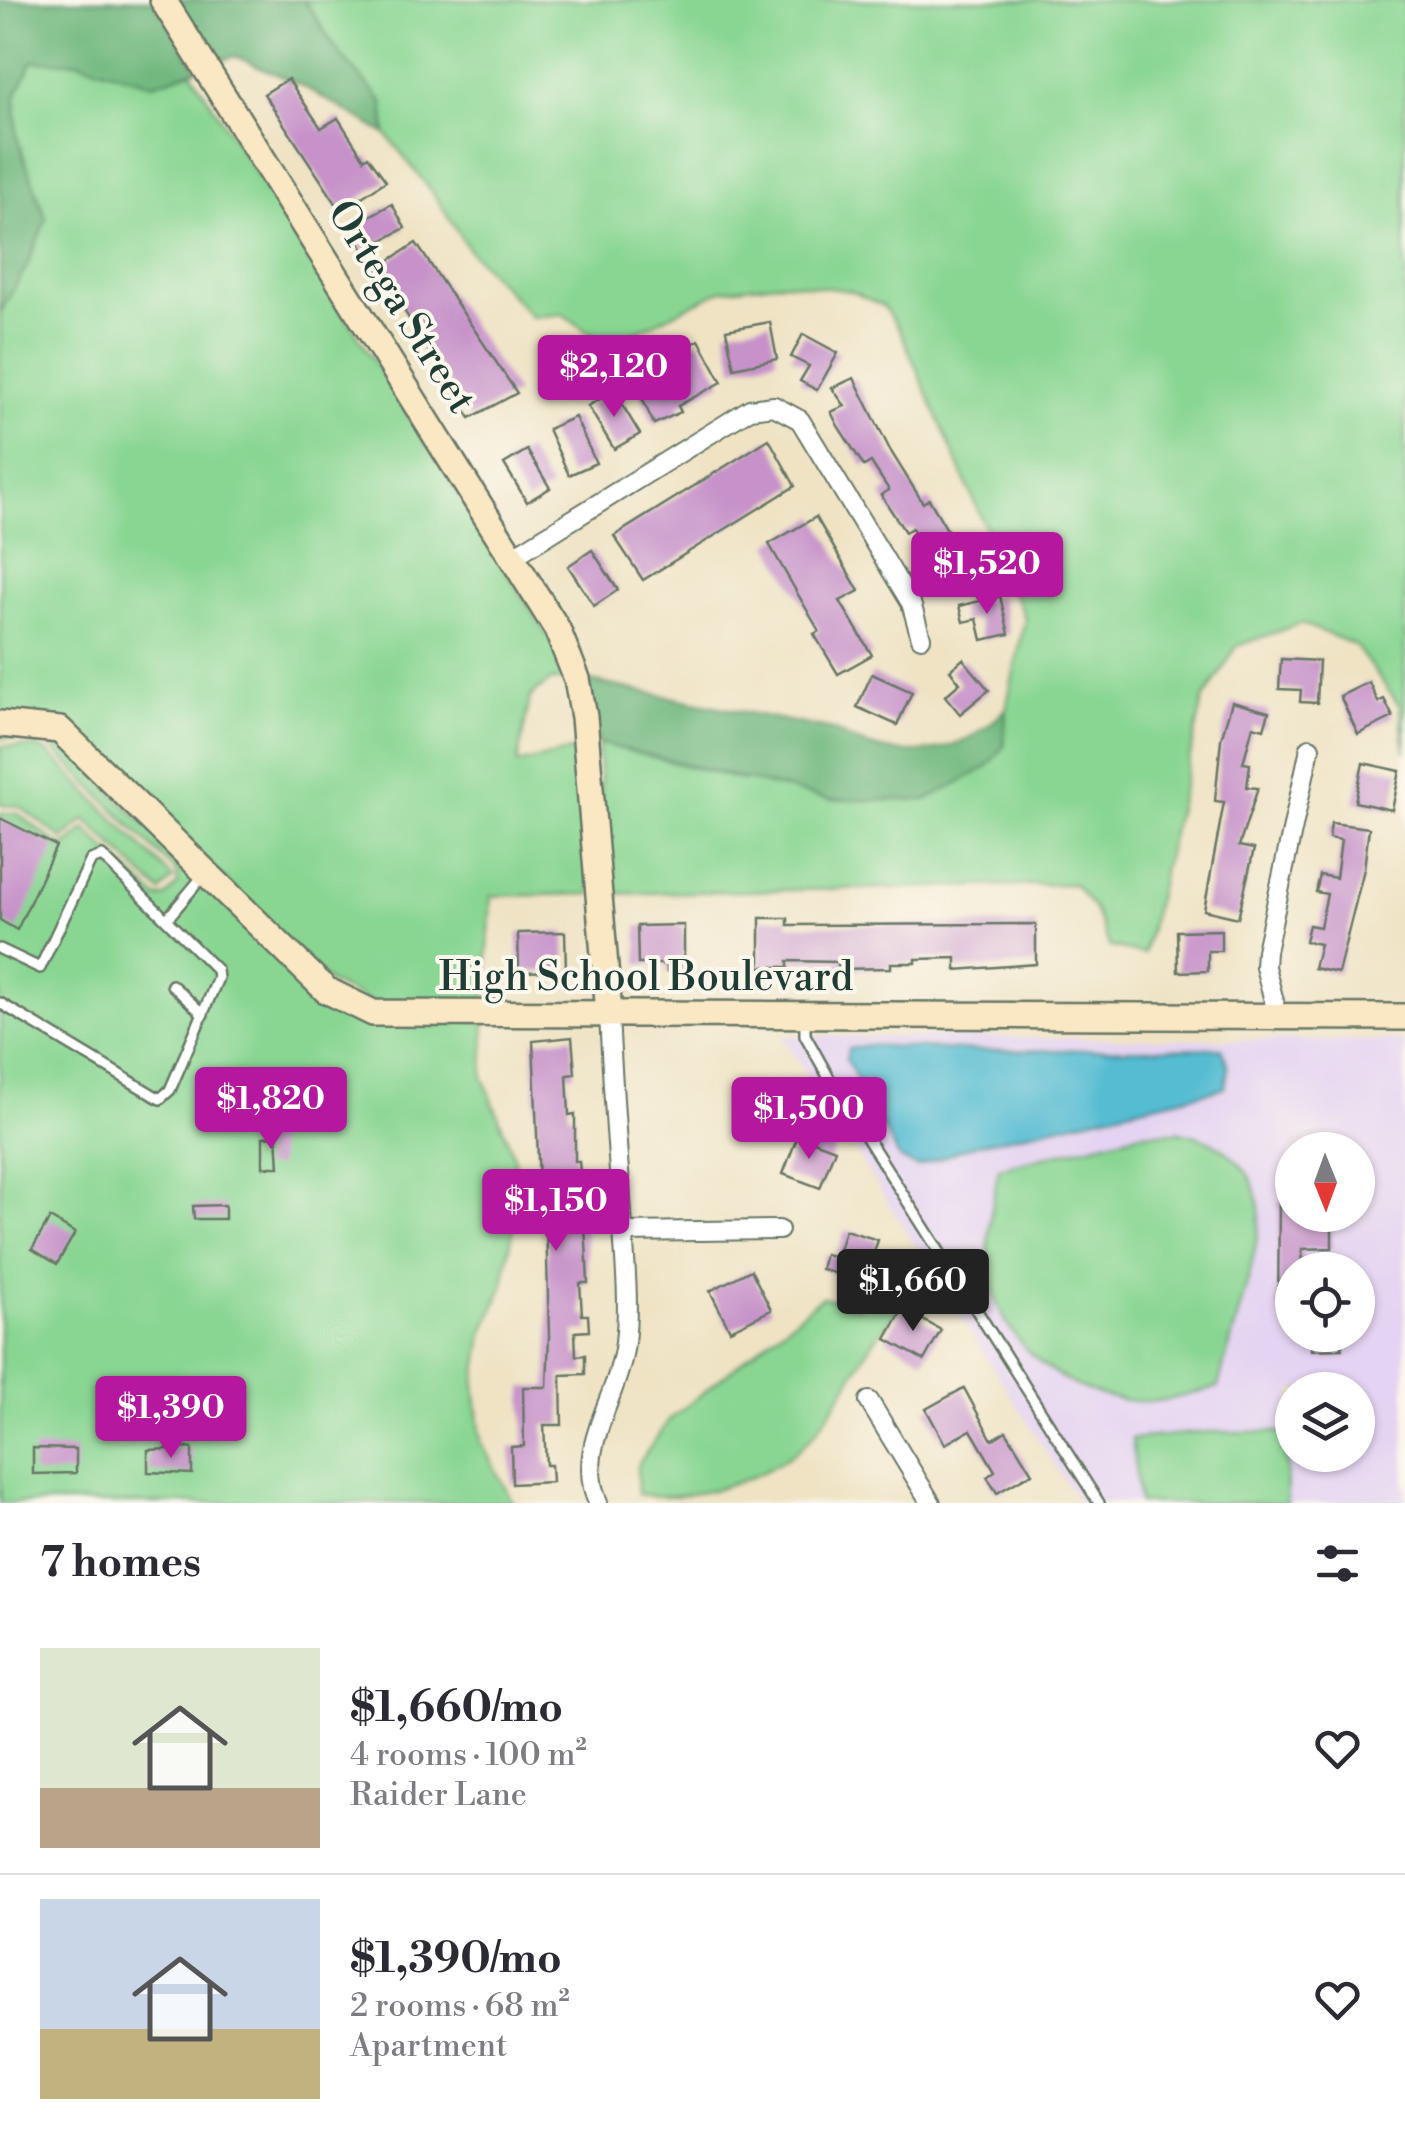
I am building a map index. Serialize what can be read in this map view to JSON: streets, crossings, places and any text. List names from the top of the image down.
{
  "streets": {
    "street": ["Ortega Street", "High School Boulevard"]
  },
  "crossings": [
    ["Ortega Street", "High School Boulevard"]
  ],
  "north": "bottom",
  "page": {
    "price": [
      "$2,120",
      "$1,520",
      "$1,820",
      "$1,500",
      "$1,150",
      "$1,660",
      "$1,390"
    ],
    "heading": "7 homes",
    "list": [
      {
        "name": "$1,660/mo",
        "note": "4 rooms · 100 m² · Raider Lane"
      },
      {
        "name": "$1,390/mo",
        "note": "2 rooms · 68 m² · Apartment"
      }
    ]
  }
}
